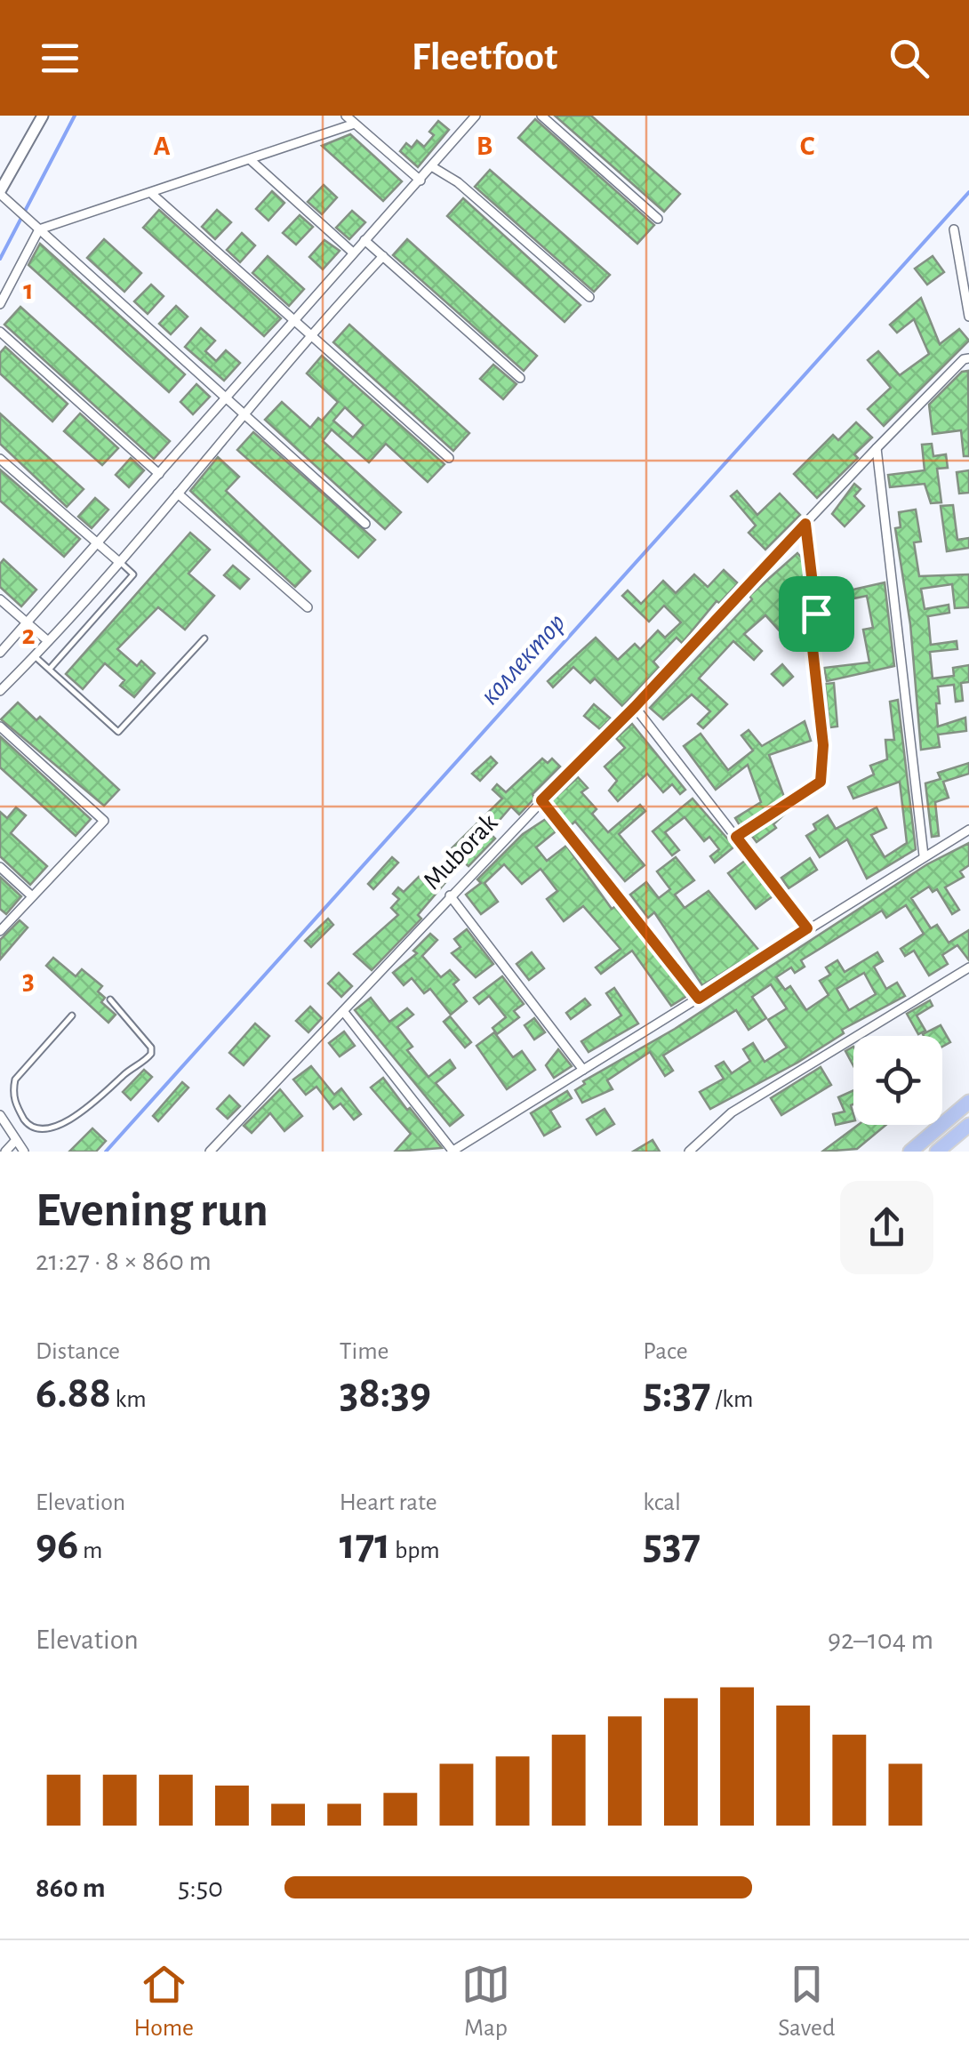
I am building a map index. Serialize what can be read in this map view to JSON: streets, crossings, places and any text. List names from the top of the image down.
{
  "streets": {
    "street": ["Muborak"]
  },
  "water": ["коллектор"],
  "page": {
    "header": "Fleetfoot",
    "heading": ["Evening run", "21:27 · 8 × 860 m"],
    "stats": [
      ["Distance", "6.88 km"],
      ["Time", "38:39"],
      ["Pace", "5:37 /km"],
      ["Elevation", "96 m"],
      ["Heart rate", "171 bpm"],
      ["kcal", "537"]
    ],
    "chart": ["Elevation", "92–104 m"],
    "list": [
      {
        "name": "860 m",
        "note": "5:50"
      }
    ],
    "tabs": ["Home", "Map", "Saved"]
  },
  "grid": {
    "columns": ["A", "B", "C"],
    "rows": ["1", "2", "3"]
  }
}
